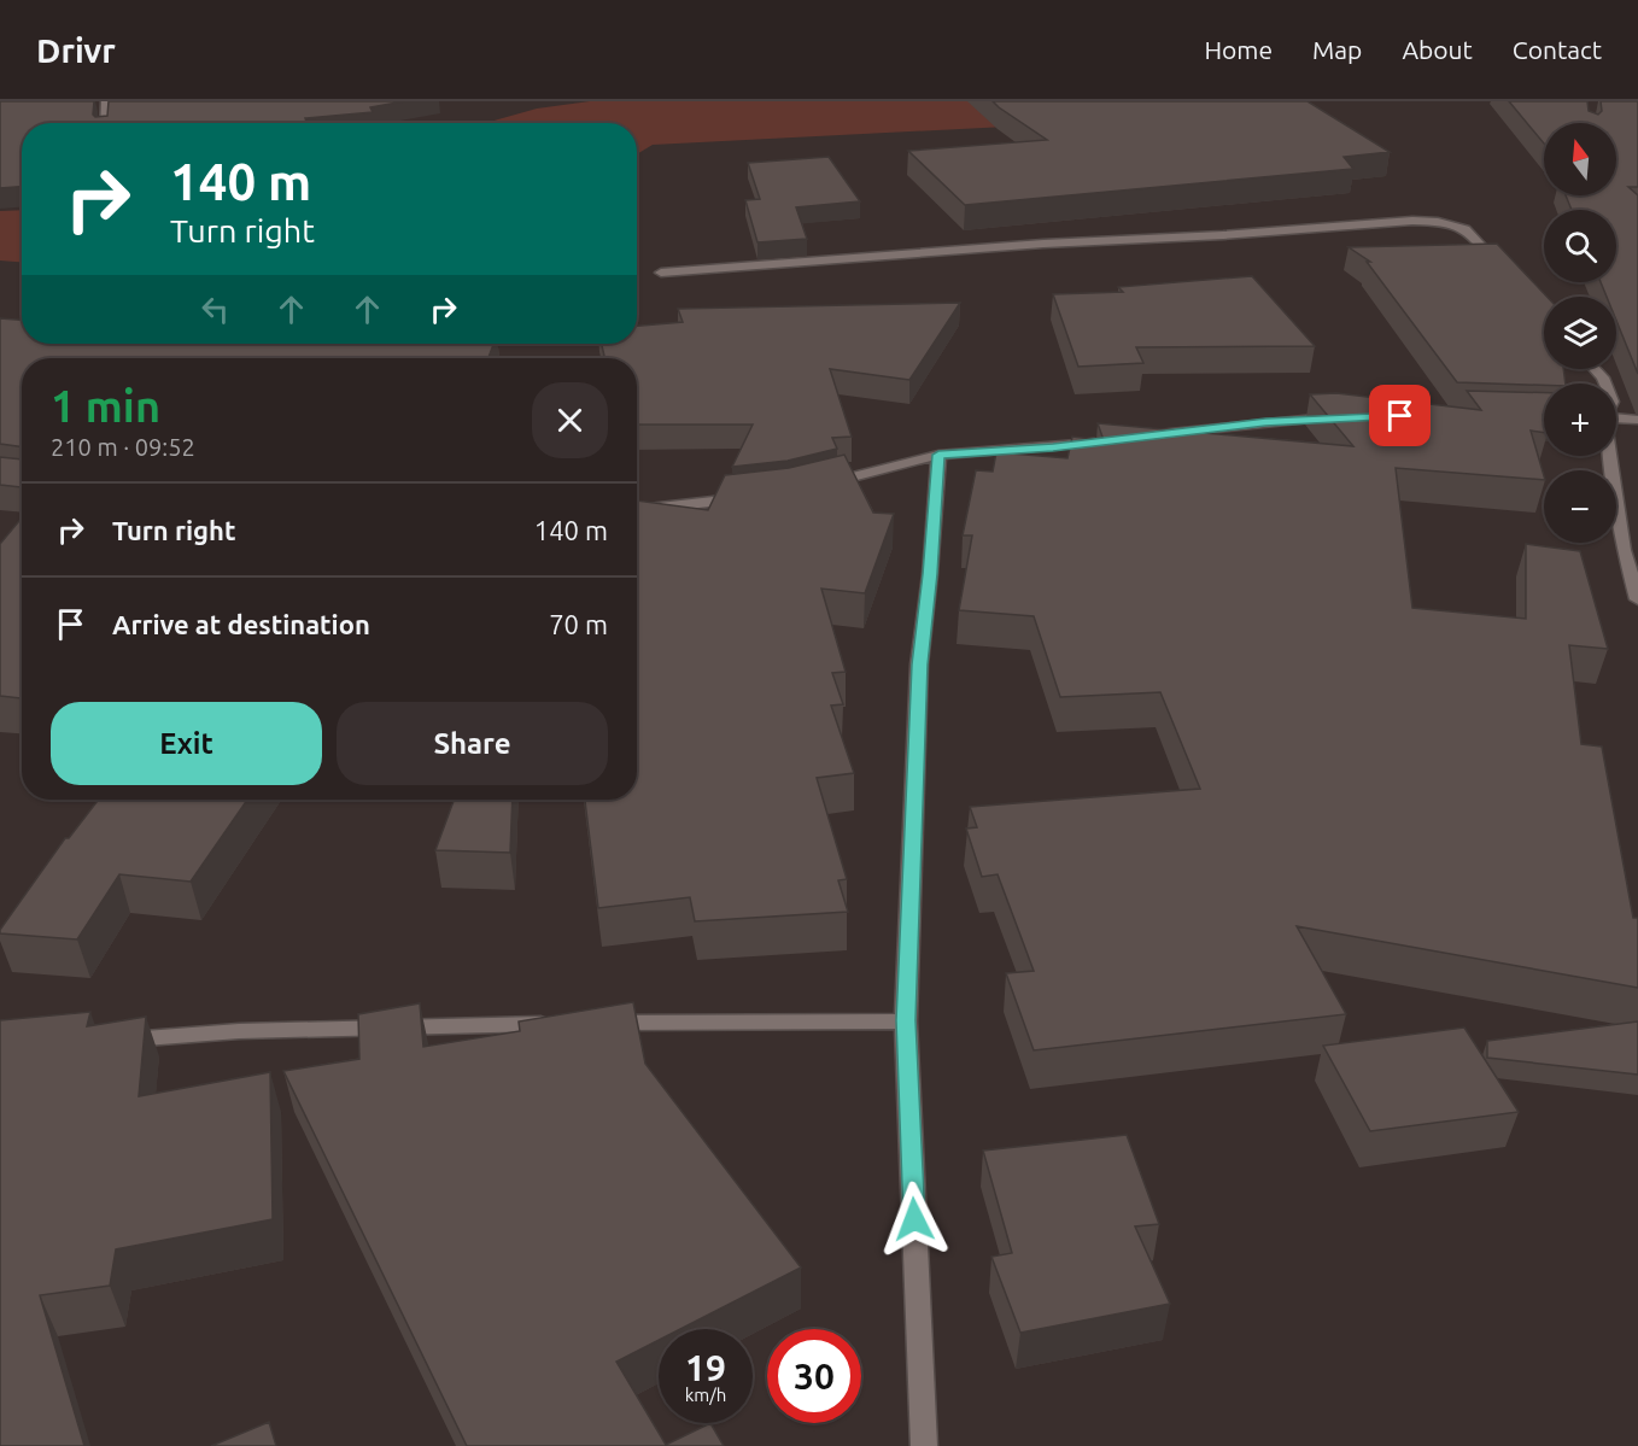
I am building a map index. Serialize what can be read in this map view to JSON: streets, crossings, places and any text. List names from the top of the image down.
{
  "north": "top",
  "page": {
    "header": "Drivr",
    "nav": [
      "Home",
      "Map",
      "About",
      "Contact"
    ],
    "map_buttons": ["+", "−"],
    "turn": ["140 m", "Turn right"],
    "heading": ["1 min", "210 m · 09:52"],
    "list": [
      {
        "name": "Turn right",
        "value": "140 m"
      },
      {
        "name": "Arrive at destination",
        "value": "70 m"
      }
    ],
    "buttons": ["Exit", "Share"],
    "speed": "19 km/h",
    "limit": "30"
  }
}
